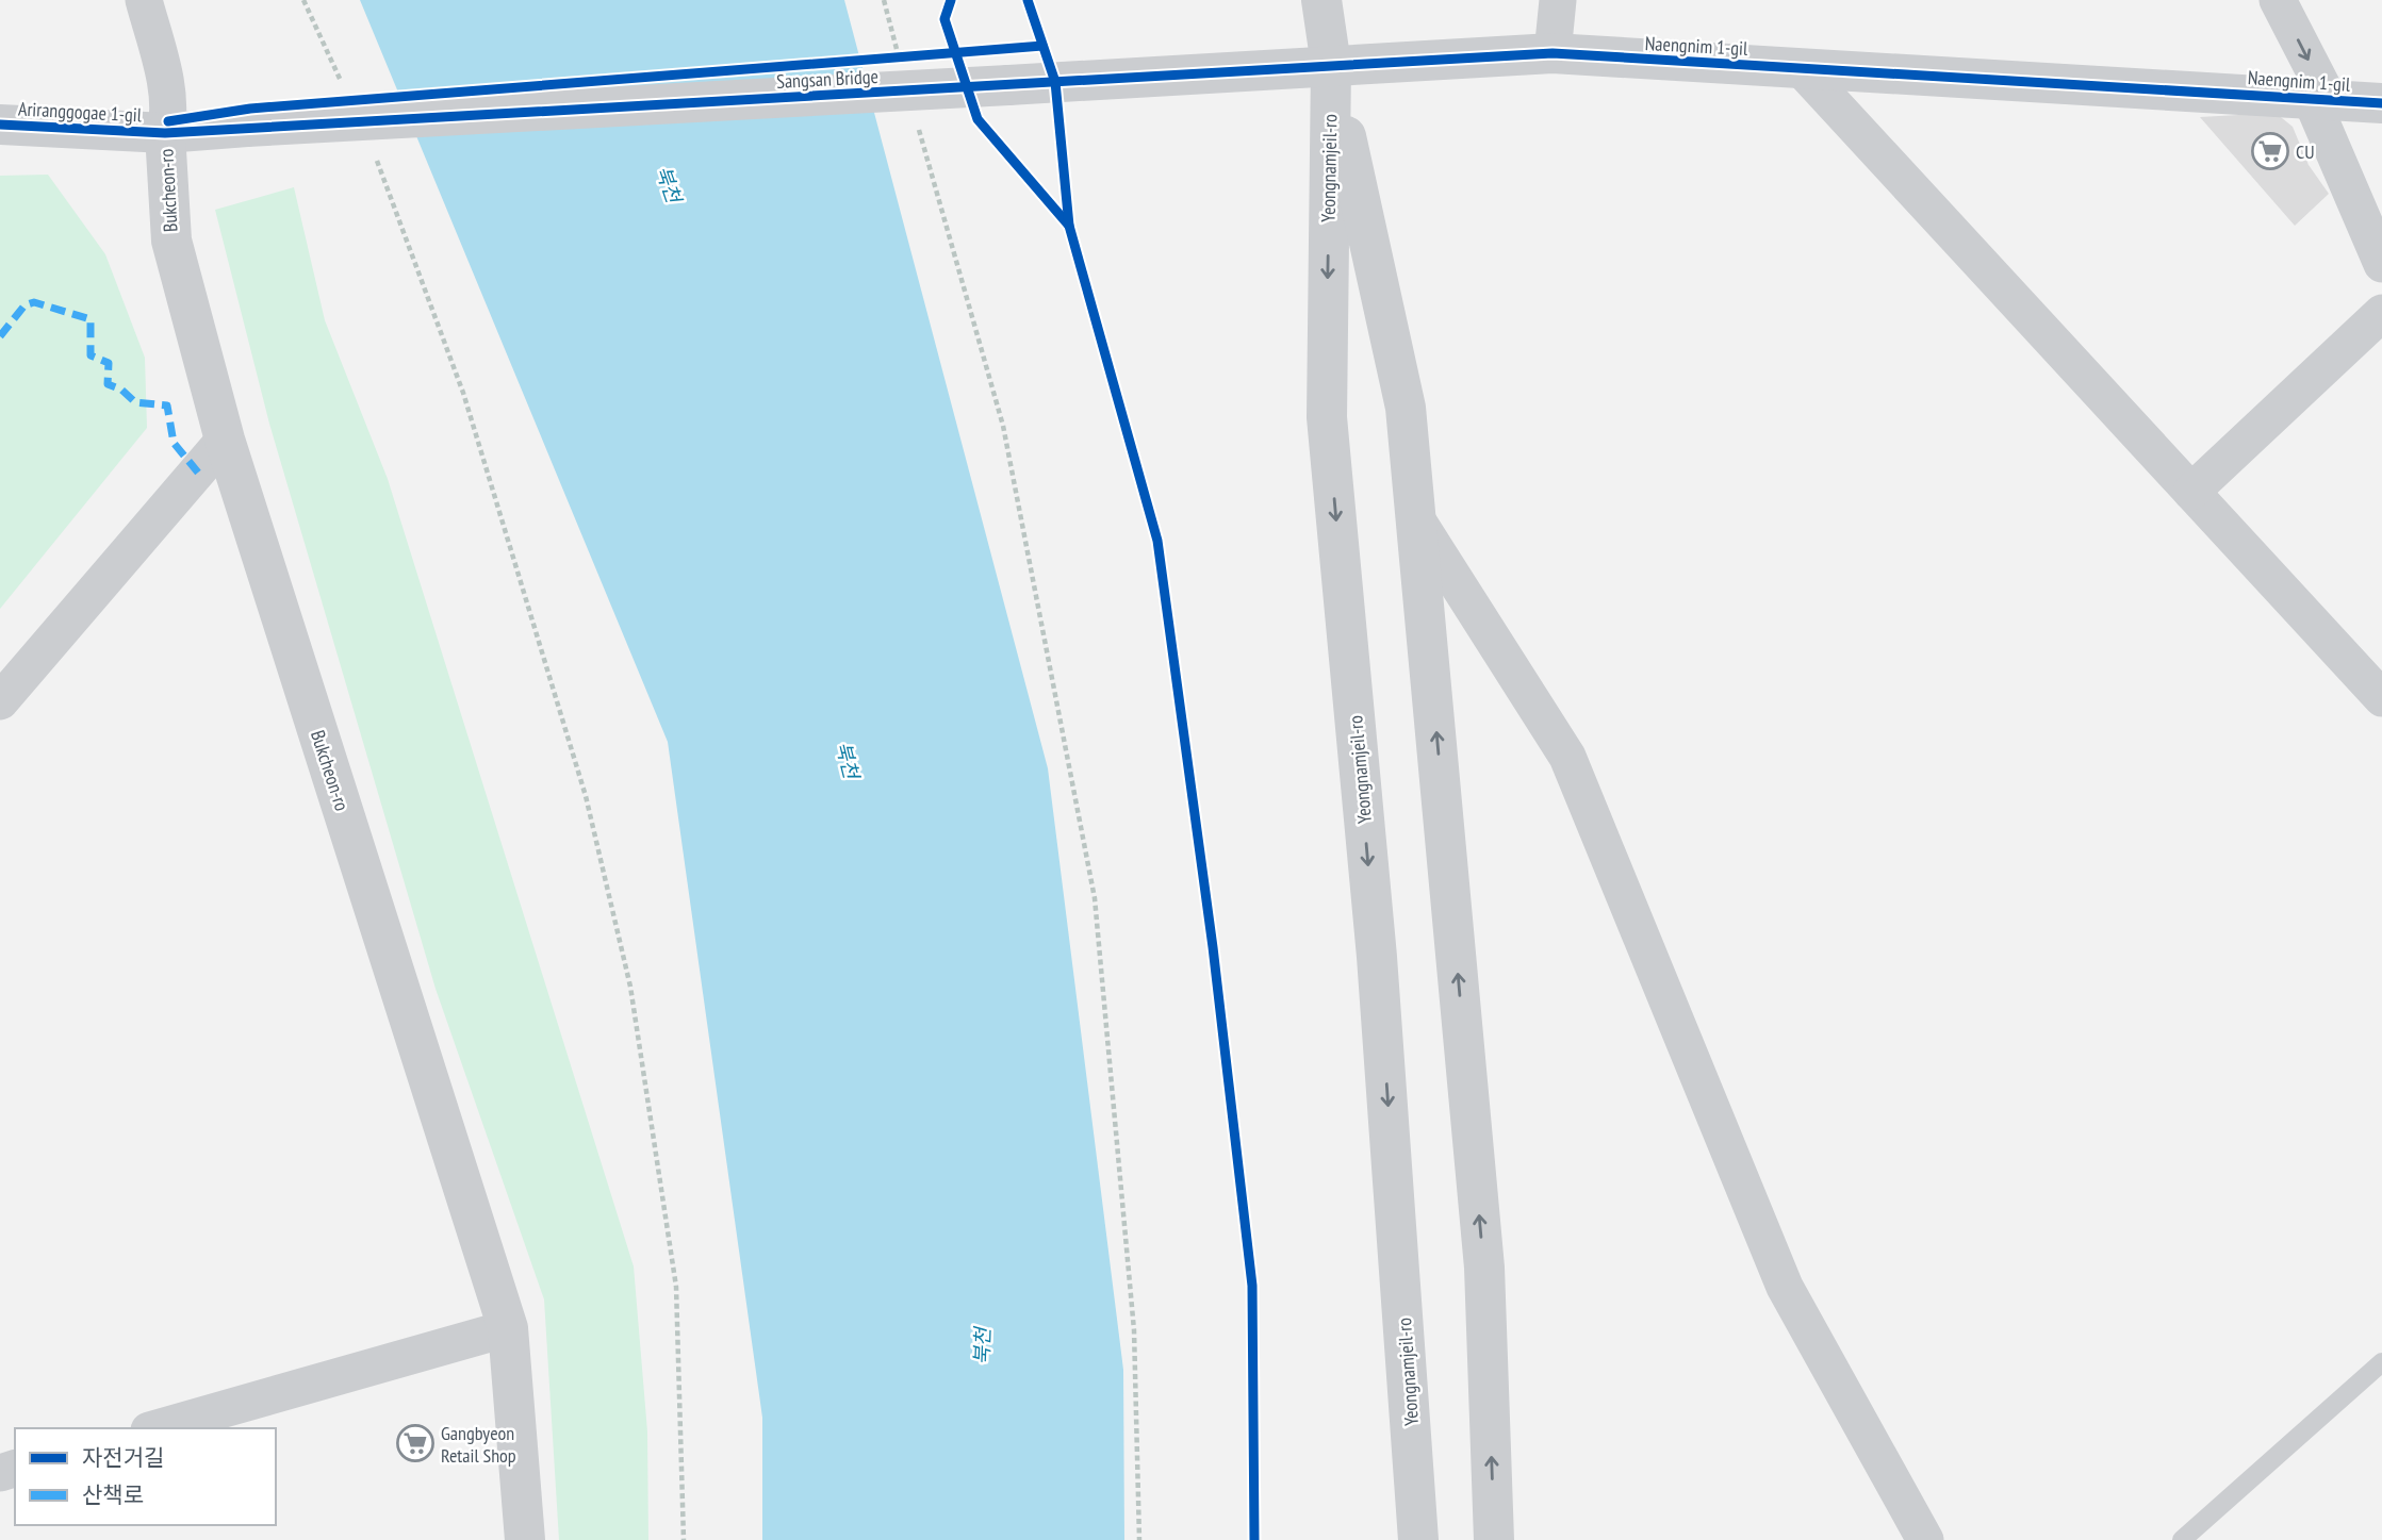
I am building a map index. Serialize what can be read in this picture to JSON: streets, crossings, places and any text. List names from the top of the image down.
{
  "streets": {
    "street": [
      "Naengnim 1-gil",
      "Sangsan Bridge",
      "Ariranggogae 1-gil",
      "Yeongnamjeil-ro",
      "Bukcheon-ro"
    ]
  },
  "crossings": [
    ["Naengnim 1-gil", "Sangsan Bridge"],
    ["Naengnim 1-gil", "Yeongnamjeil-ro"],
    ["Sangsan Bridge", "Ariranggogae 1-gil"],
    ["Ariranggogae 1-gil", "Bukcheon-ro"]
  ],
  "water": ["북천"],
  "places": {
    "supermarket": ["CU", "Gangbyeon Retail Shop"]
  },
  "legend": ["자전거길", "산책로"]
}
